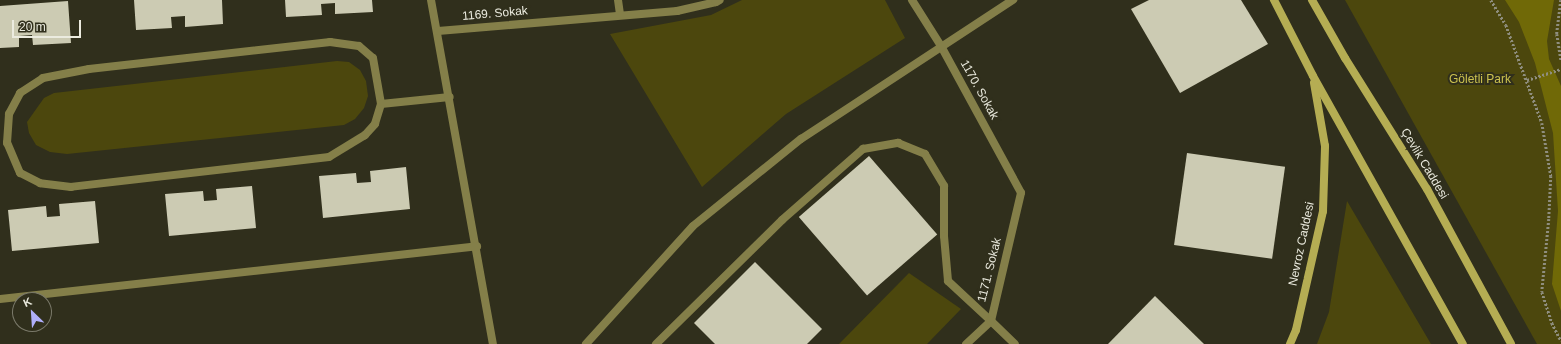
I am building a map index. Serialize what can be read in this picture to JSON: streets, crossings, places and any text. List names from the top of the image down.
{
  "streets": {
    "main road": ["Çevlik Caddesi", "Nevroz Caddesi"],
    "street": ["1169. Sokak", "1170. Sokak", "1171. Sokak"]
  },
  "crossings": [
    ["1170. Sokak", "1171. Sokak"]
  ],
  "parks": ["Göletli Park"],
  "scale_bar": "20 m",
  "north": "top left"
}
